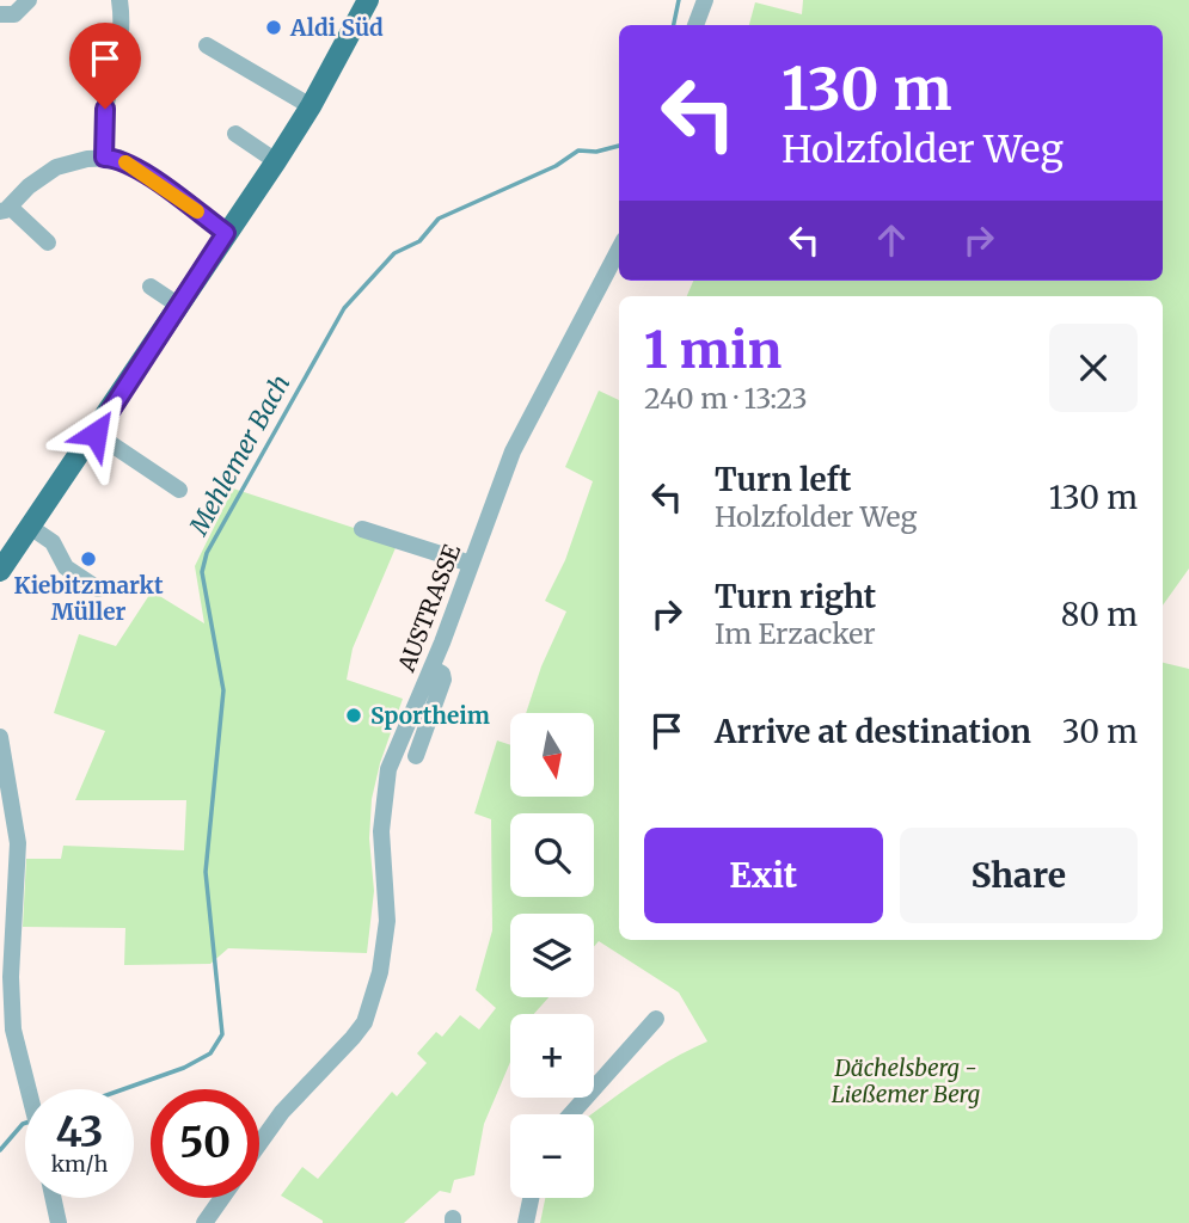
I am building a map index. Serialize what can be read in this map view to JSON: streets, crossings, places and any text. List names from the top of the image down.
{
  "streets": {
    "street": ["AUSTRASSE"]
  },
  "water": ["Mehlemer Bach"],
  "parks": ["Dächelsberg - Ließemer Berg"],
  "places": ["Aldi Süd", "Kiebitzmarkt Müller", "Sportheim"],
  "north": "bottom",
  "page": {
    "turn": ["130 m", "Holzfolder Weg"],
    "heading": ["1 min", "240 m · 13:23"],
    "list": [
      {
        "name": "Turn left",
        "note": "Holzfolder Weg",
        "value": "130 m"
      },
      {
        "name": "Turn right",
        "note": "Im Erzacker",
        "value": "80 m"
      },
      {
        "name": "Arrive at destination",
        "value": "30 m"
      }
    ],
    "map_buttons": ["+", "−"],
    "buttons": ["Exit", "Share"],
    "speed": "43 km/h",
    "limit": "50"
  }
}
